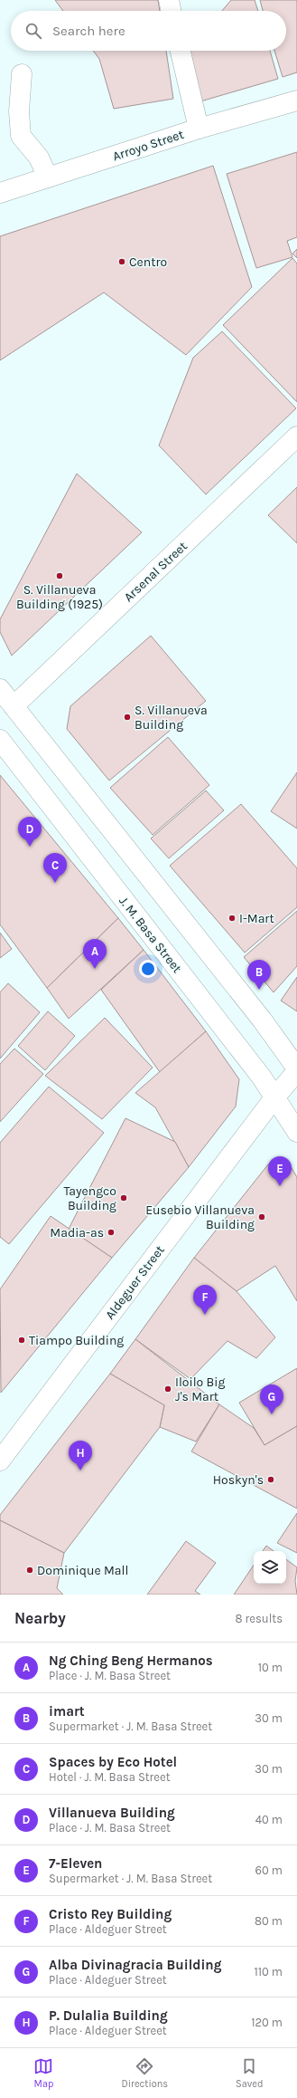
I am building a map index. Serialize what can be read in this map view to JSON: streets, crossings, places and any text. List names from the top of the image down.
{
  "streets": {
    "street": [
      "Arroyo Street",
      "Arsenal Street",
      "J. M. Basa Street",
      "Aldeguer Street"
    ]
  },
  "crossings": [
    ["J. M. Basa Street", "Aldeguer Street"]
  ],
  "places": [
    "Centro",
    "S. Villanueva Building (1925)",
    "S. Villanueva Building",
    "I-Mart",
    "Tayengco Building",
    "Eusebio Villanueva Building",
    "Madia-as",
    "Tiampo Building",
    "Iloilo Big J's Mart",
    "Hoskyn's",
    "Dominique Mall"
  ],
  "page": {
    "search": "Search here",
    "pins": [
      "D",
      "C",
      "A",
      "B",
      "E",
      "F",
      "G",
      "H"
    ],
    "heading": ["Nearby", "8 results"],
    "list": [
      {
        "mark": "A",
        "name": "Ng Ching Beng Hermanos",
        "note": "Place · J. M. Basa Street",
        "value": "10 m"
      },
      {
        "mark": "B",
        "name": "imart",
        "note": "Supermarket · J. M. Basa Street",
        "value": "30 m"
      },
      {
        "mark": "C",
        "name": "Spaces by Eco Hotel",
        "note": "Hotel · J. M. Basa Street",
        "value": "30 m"
      },
      {
        "mark": "D",
        "name": "Villanueva Building",
        "note": "Place · J. M. Basa Street",
        "value": "40 m"
      },
      {
        "mark": "E",
        "name": "7-Eleven",
        "note": "Supermarket · J. M. Basa Street",
        "value": "60 m"
      },
      {
        "mark": "F",
        "name": "Cristo Rey Building",
        "note": "Place · Aldeguer Street",
        "value": "80 m"
      },
      {
        "mark": "G",
        "name": "Alba Divinagracia Building",
        "note": "Place · Aldeguer Street",
        "value": "110 m"
      },
      {
        "mark": "H",
        "name": "P. Dulalia Building",
        "note": "Place · Aldeguer Street",
        "value": "120 m"
      }
    ],
    "nav": ["Map", "Directions", "Saved"]
  }
}
